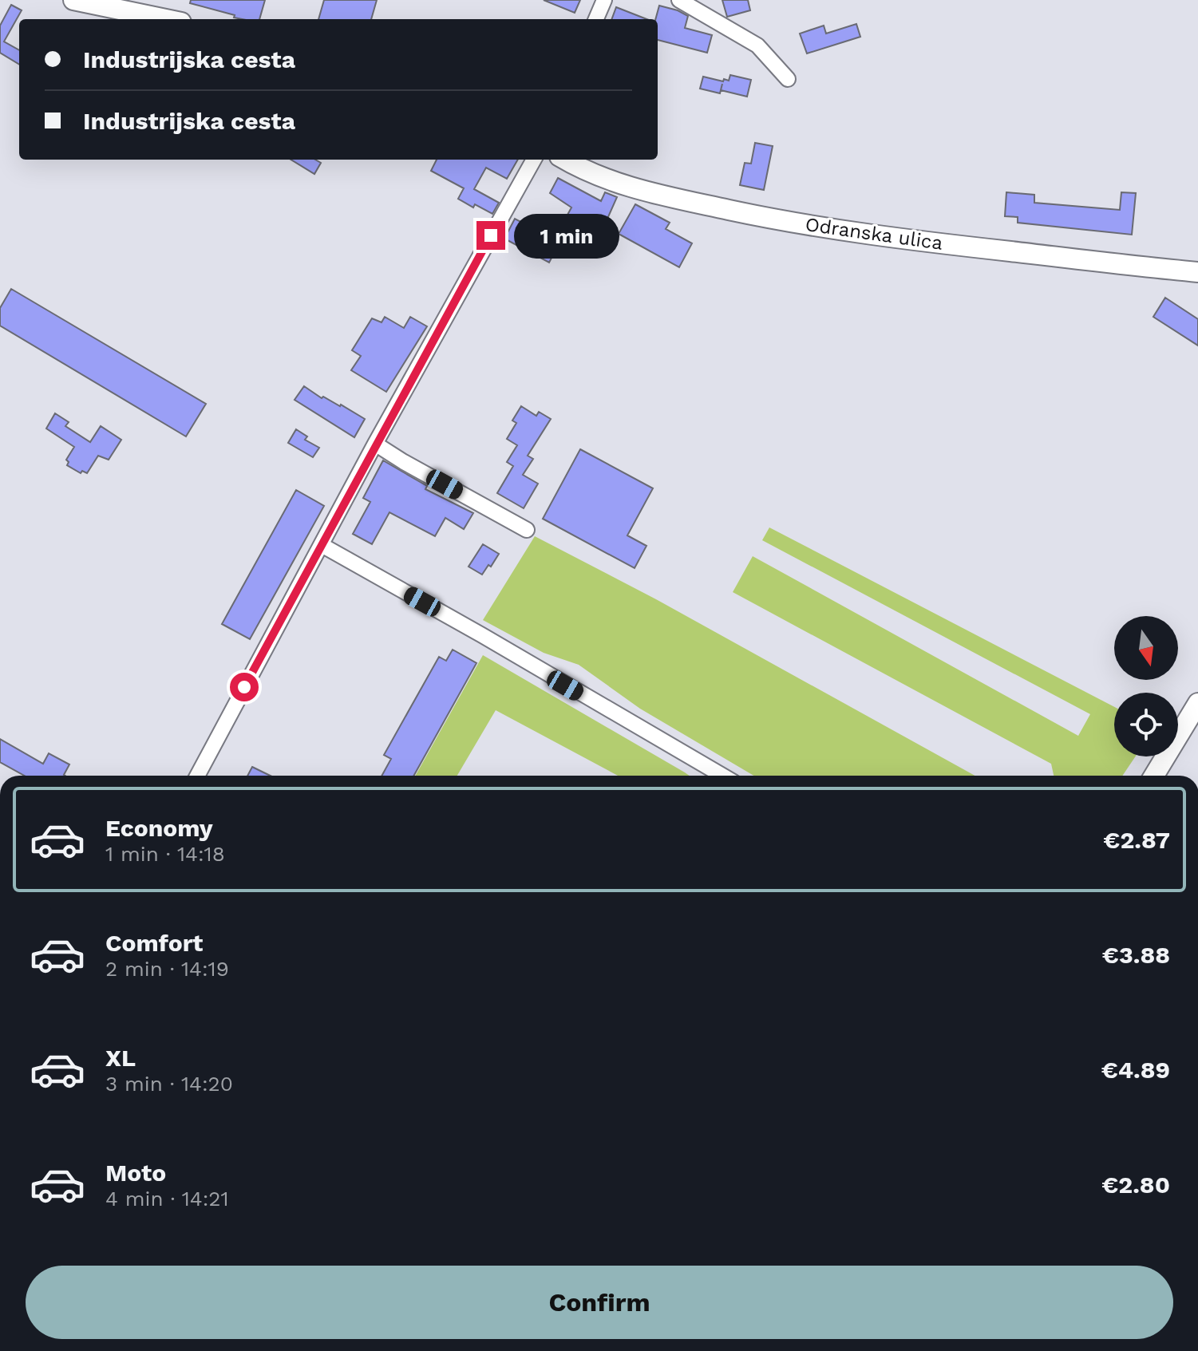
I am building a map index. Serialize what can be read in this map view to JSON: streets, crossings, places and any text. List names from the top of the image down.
{
  "streets": {
    "main road": ["Odranska ulica"]
  },
  "north": "bottom",
  "page": {
    "banner": ["Industrijska cesta", "Industrijska cesta"],
    "bubble": "1 min",
    "list": [
      {
        "name": "Economy",
        "note": "1 min · 14:18",
        "value": "€2.87"
      },
      {
        "name": "Comfort",
        "note": "2 min · 14:19",
        "value": "€3.88"
      },
      {
        "name": "XL",
        "note": "3 min · 14:20",
        "value": "€4.89"
      },
      {
        "name": "Moto",
        "note": "4 min · 14:21",
        "value": "€2.80"
      }
    ],
    "buttons": "Confirm"
  }
}
